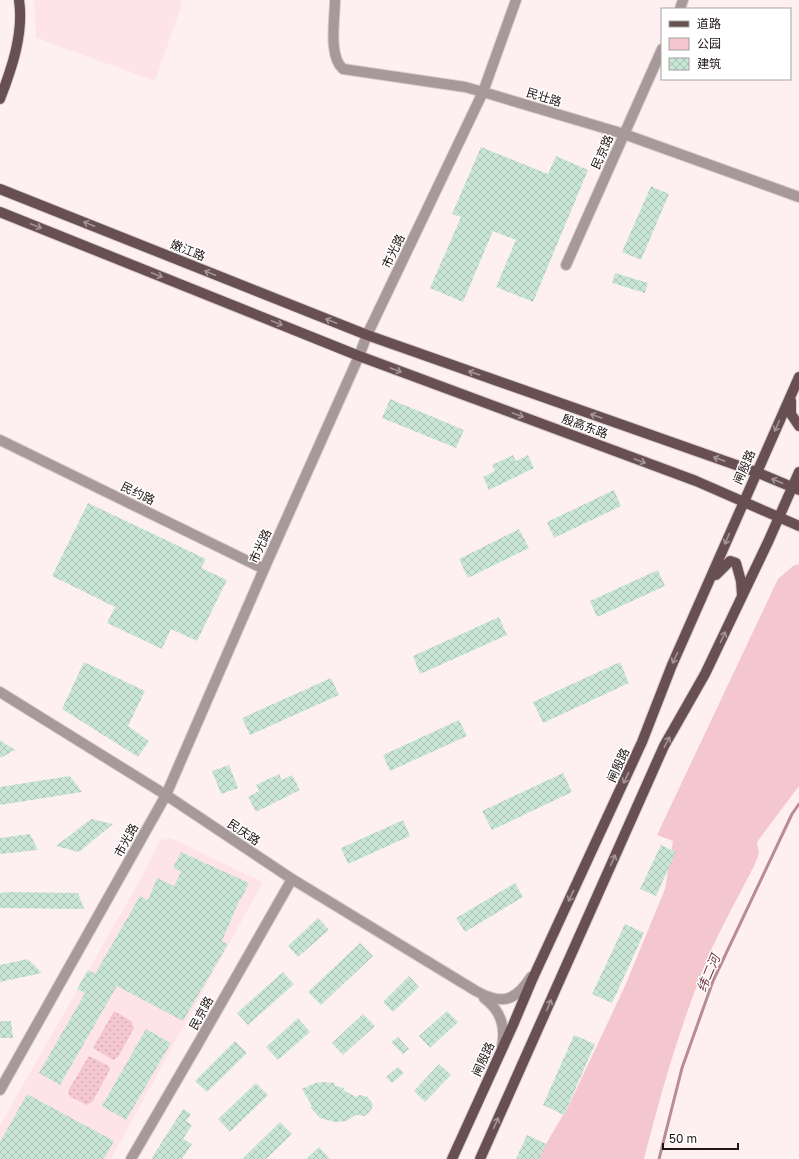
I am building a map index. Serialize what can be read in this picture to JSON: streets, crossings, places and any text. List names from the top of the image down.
{
  "streets": {
    "main road": ["嫩江路", "殷高东路", "闸殷路"],
    "street": [
      "民壮路",
      "民京路",
      "市光路",
      "民约路",
      "民庆路"
    ]
  },
  "crossings": [
    ["民壮路", "民京路"],
    ["民壮路", "市光路"],
    ["民京路", "民庆路"],
    ["嫩江路", "市光路"],
    ["嫩江路", "殷高东路"],
    ["市光路", "殷高东路"],
    ["市光路", "民约路"],
    ["市光路", "民庆路"],
    ["殷高东路", "闸殷路"],
    ["闸殷路", "民庆路"]
  ],
  "water": ["纬二河"],
  "legend": ["道路", "公园", "建筑"],
  "scale_bar": "50 m"
}
